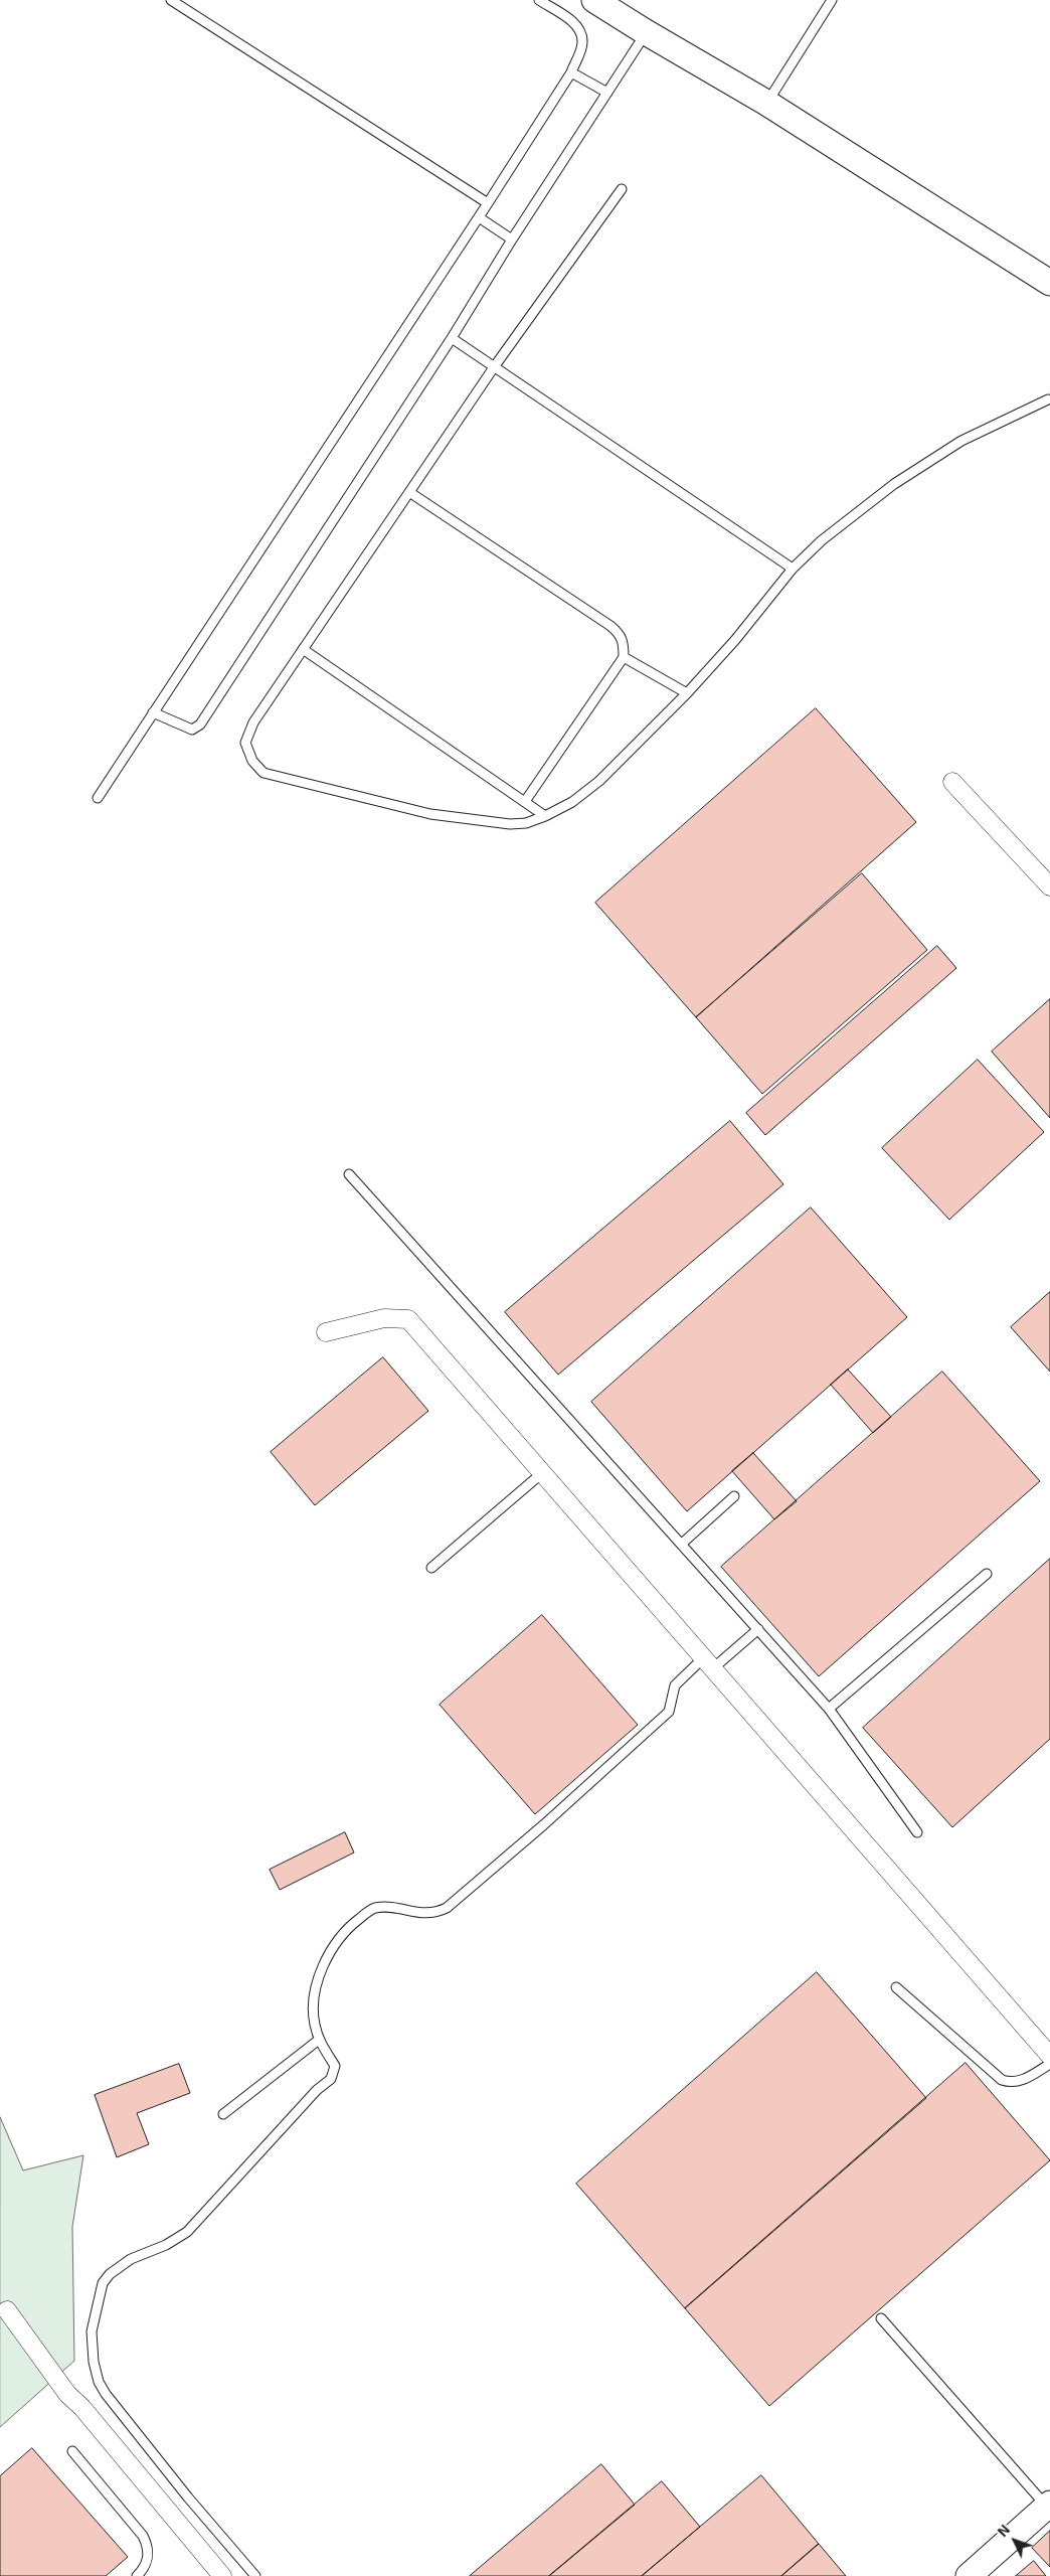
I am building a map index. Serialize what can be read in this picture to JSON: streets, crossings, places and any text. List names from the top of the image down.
{
  "north": "top left"
}
